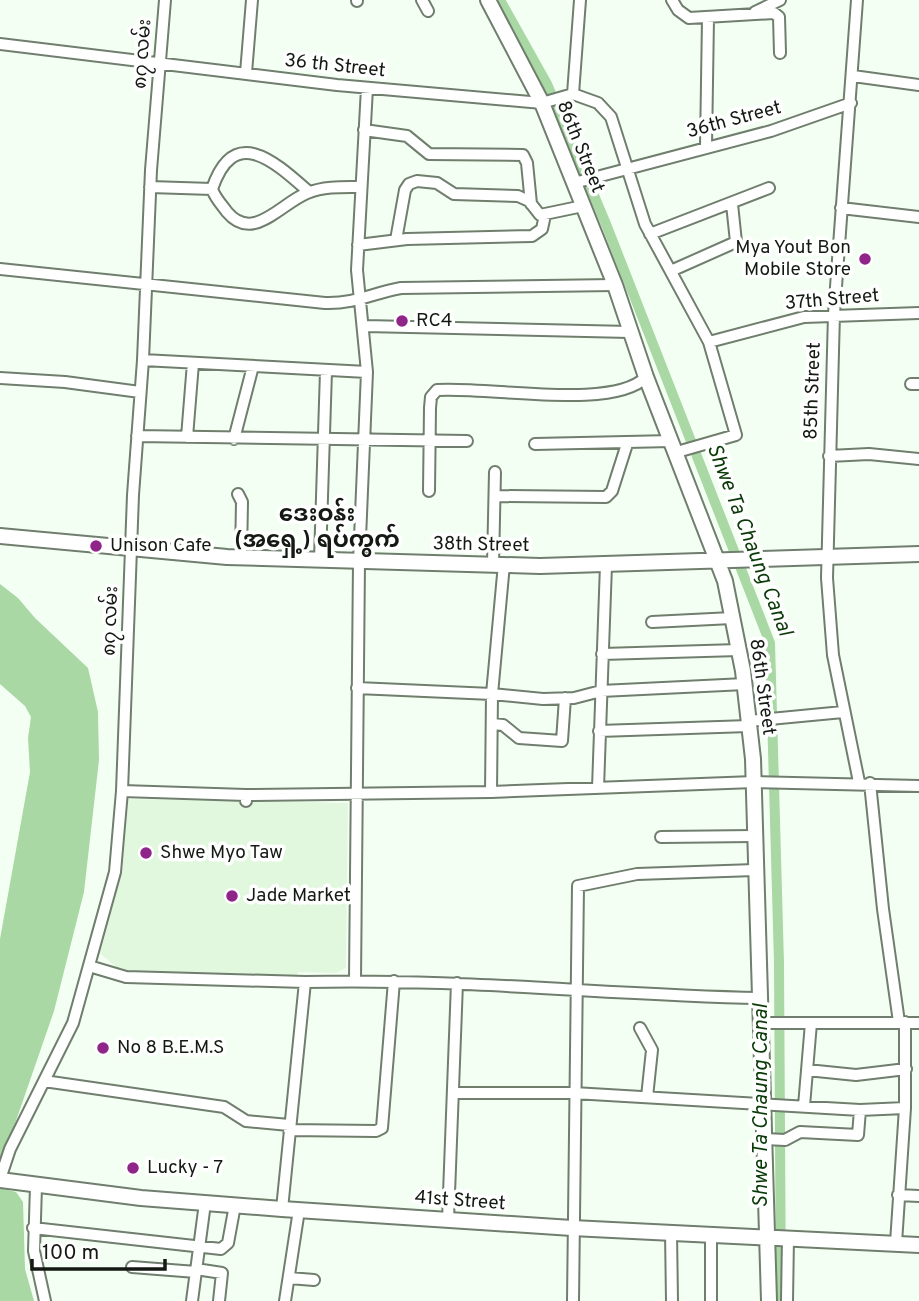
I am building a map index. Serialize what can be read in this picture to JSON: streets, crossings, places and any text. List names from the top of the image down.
{
  "streets": {
    "main road": ["86th Street", "38th Street", "41st Street"],
    "street": [
      "၈၇ လမ်း",
      "36 th Street",
      "36th Street",
      "37th Street",
      "85th Street"
    ]
  },
  "crossings": [
    ["၈၇ လမ်း", "36 th Street"],
    ["၈၇ လမ်း", "38th Street"],
    ["၈၇ လမ်း", "41st Street"],
    ["36 th Street", "86th Street"],
    ["36th Street", "86th Street"],
    ["36th Street", "85th Street"],
    ["86th Street", "38th Street"],
    ["86th Street", "41st Street"],
    ["37th Street", "85th Street"],
    ["85th Street", "38th Street"],
    ["85th Street", "41st Street"]
  ],
  "districts": ["ဒေးဝန်း (အရှေ့) ရပ်ကွက်"],
  "water": ["Shwe Ta Chaung Canal"],
  "places": [
    "Mya Yout Bon Mobile Store",
    "RC4",
    "Unison Cafe",
    "Shwe Myo Taw",
    "Jade Market",
    "No 8 B.E.M.S",
    "Lucky - 7"
  ],
  "scale_bar": "100 m"
}
